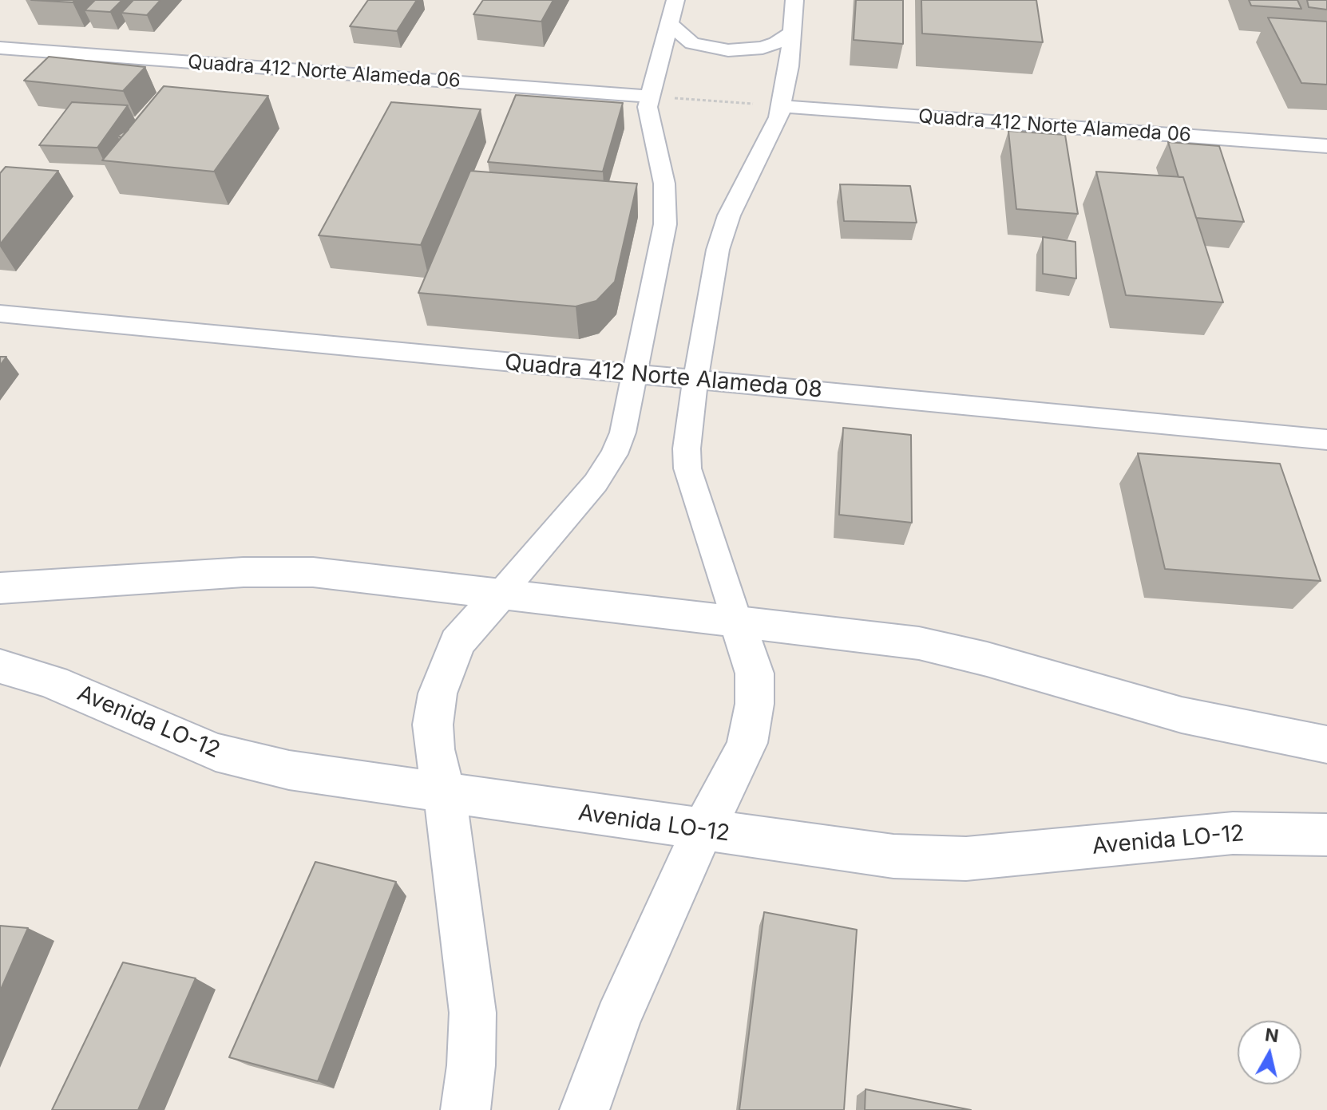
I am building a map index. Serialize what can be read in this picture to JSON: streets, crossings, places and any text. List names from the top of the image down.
{
  "streets": {
    "street": ["Quadra 412 Norte Alameda 06", "Quadra 412 Norte Alameda 08", "Avenida LO-12"]
  },
  "north": "top"
}
